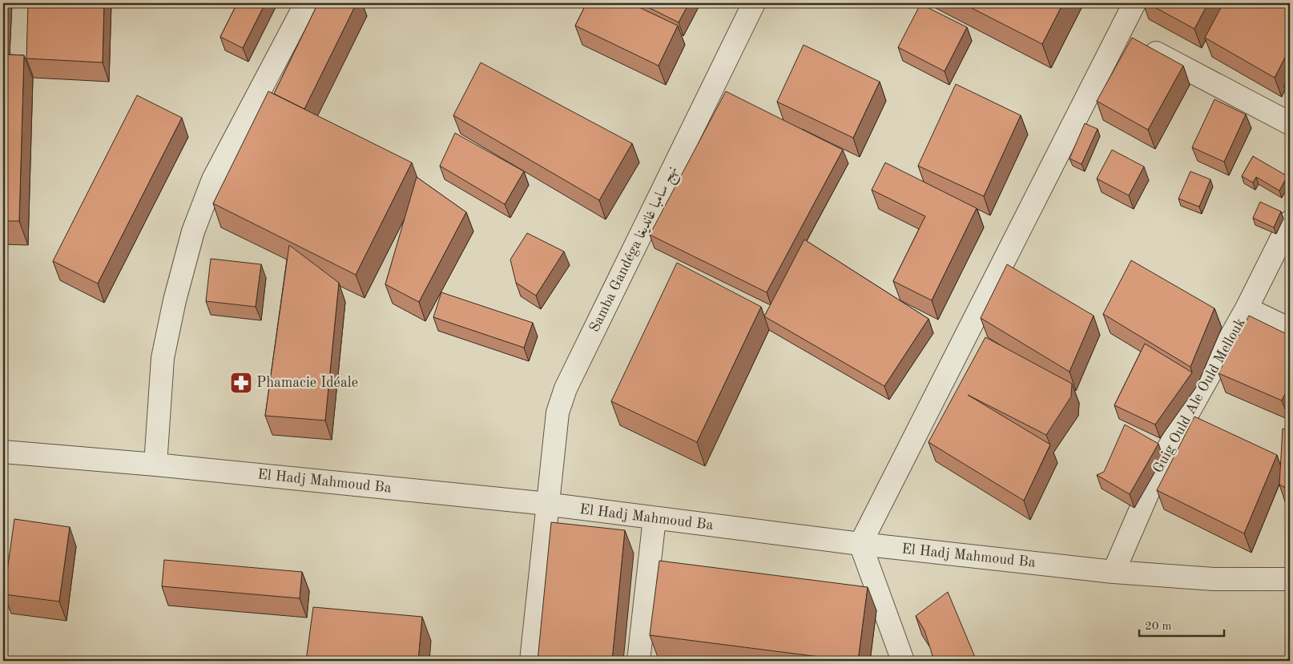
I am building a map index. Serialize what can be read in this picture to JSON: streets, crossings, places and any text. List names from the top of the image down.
{
  "streets": {
    "street": ["Samba Gandéga نهج سامبا غانديغا", "Guig Ould Ale Ould Mellouk", "El Hadj Mahmoud Ba"]
  },
  "crossings": [
    ["Samba Gandéga نهج سامبا غانديغا", "El Hadj Mahmoud Ba"],
    ["Guig Ould Ale Ould Mellouk", "El Hadj Mahmoud Ba"]
  ],
  "places": {
    "pharmacy": ["Phamacie Idéale"]
  },
  "scale_bar": "20 m"
}
